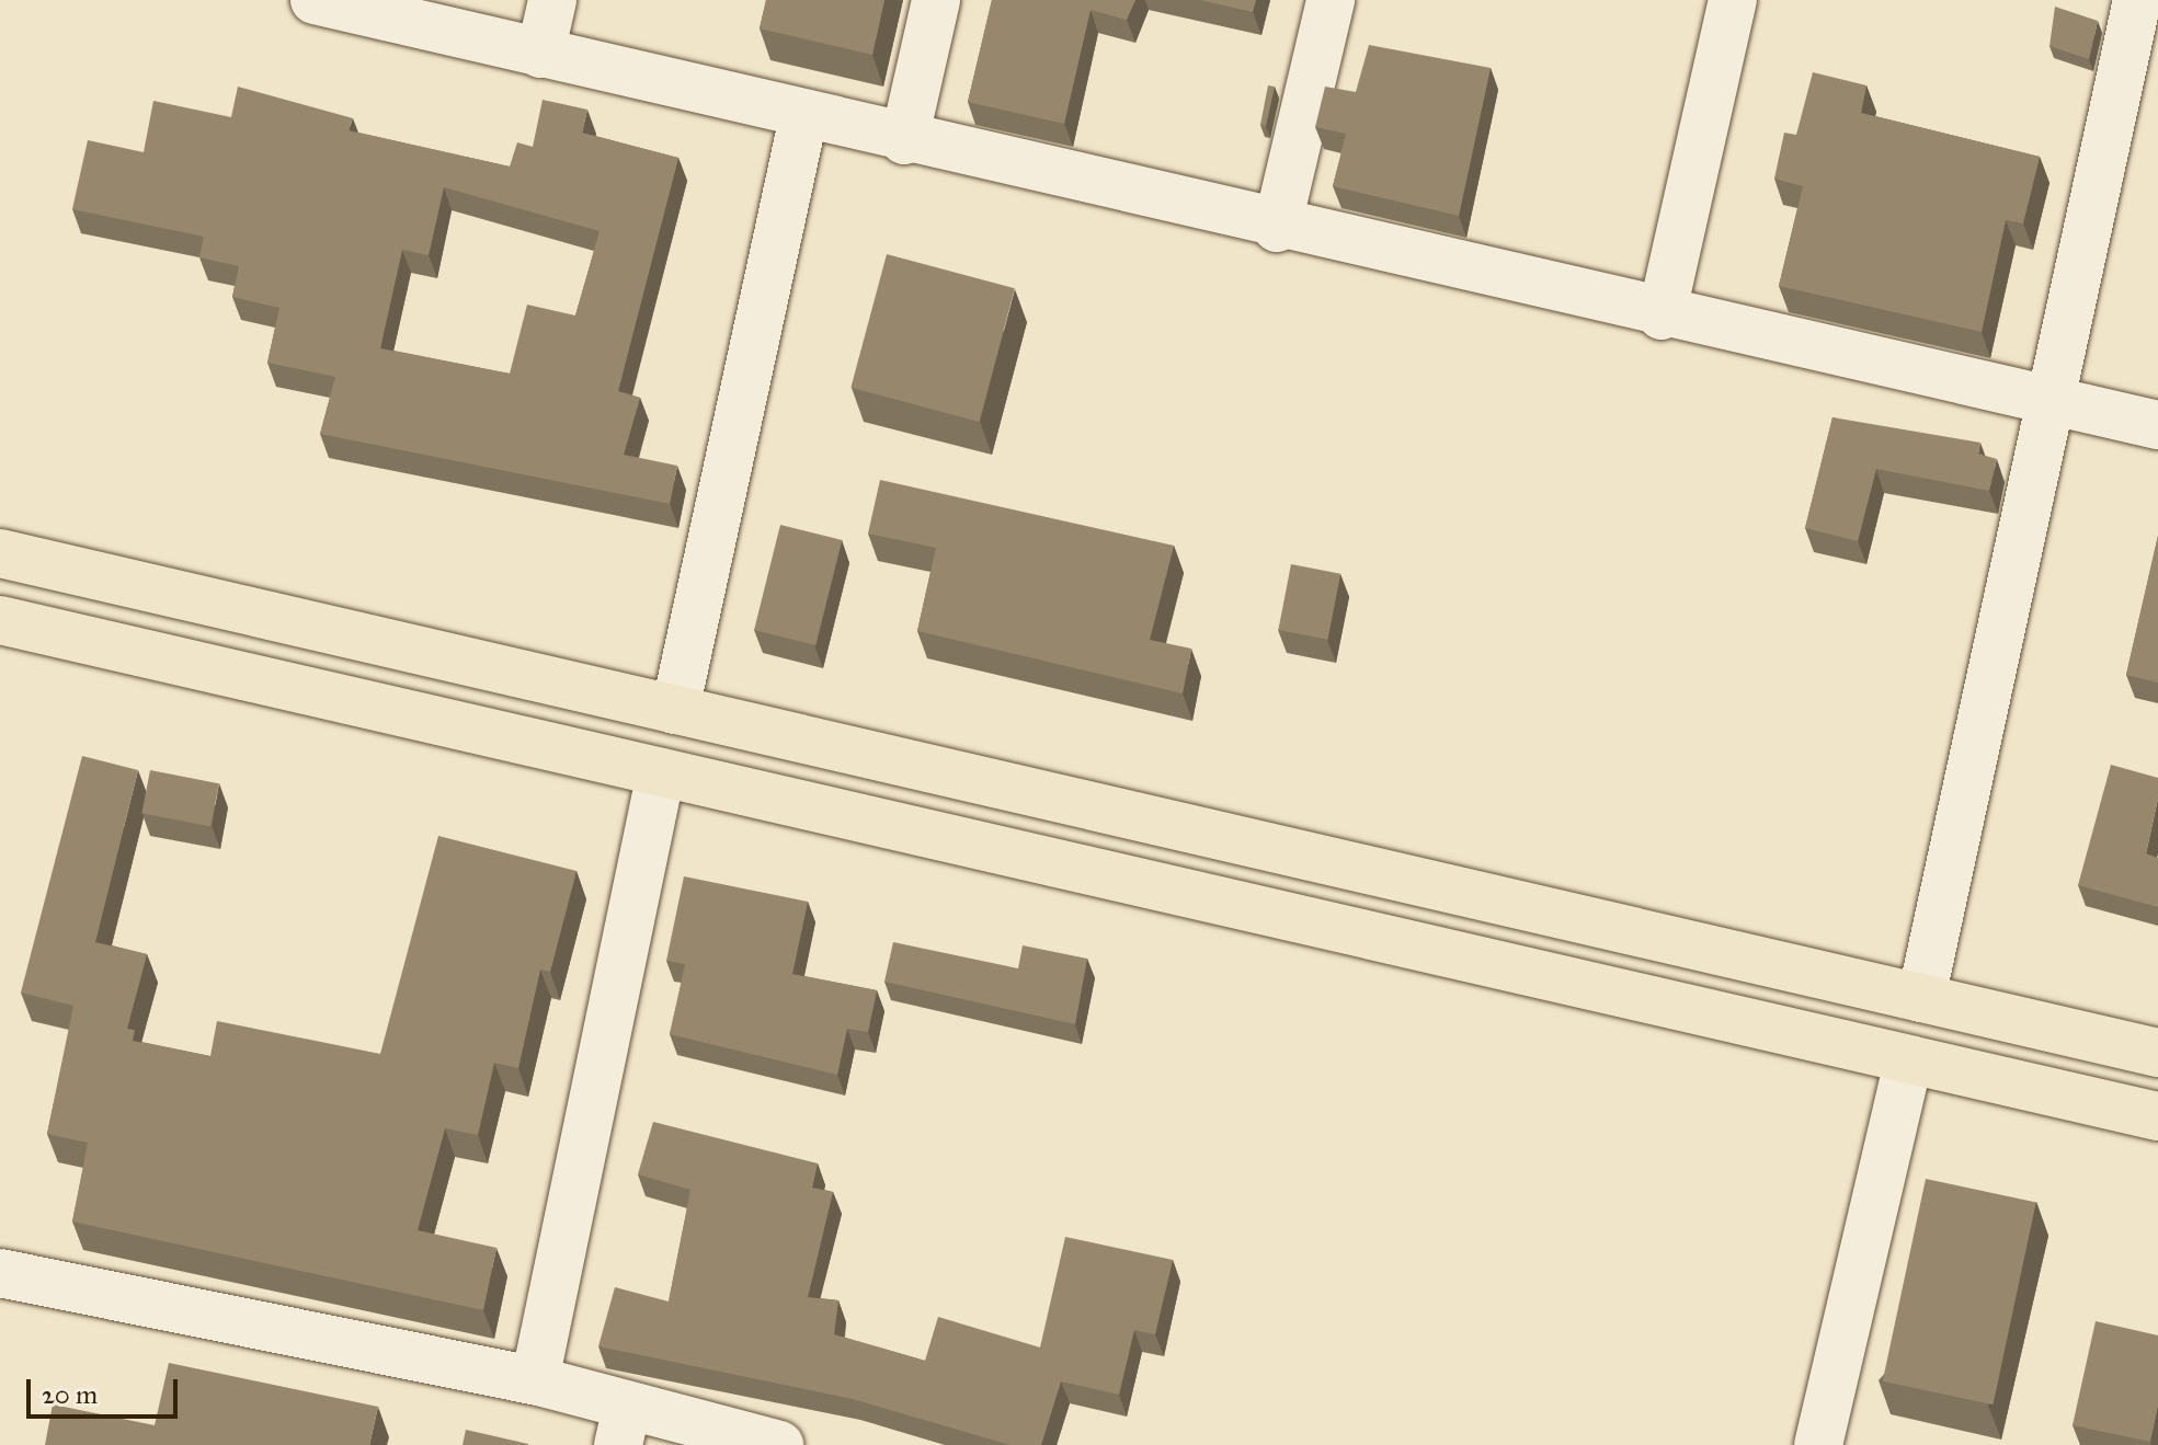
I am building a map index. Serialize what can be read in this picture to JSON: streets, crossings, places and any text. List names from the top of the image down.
{
  "scale_bar": "20 m"
}
